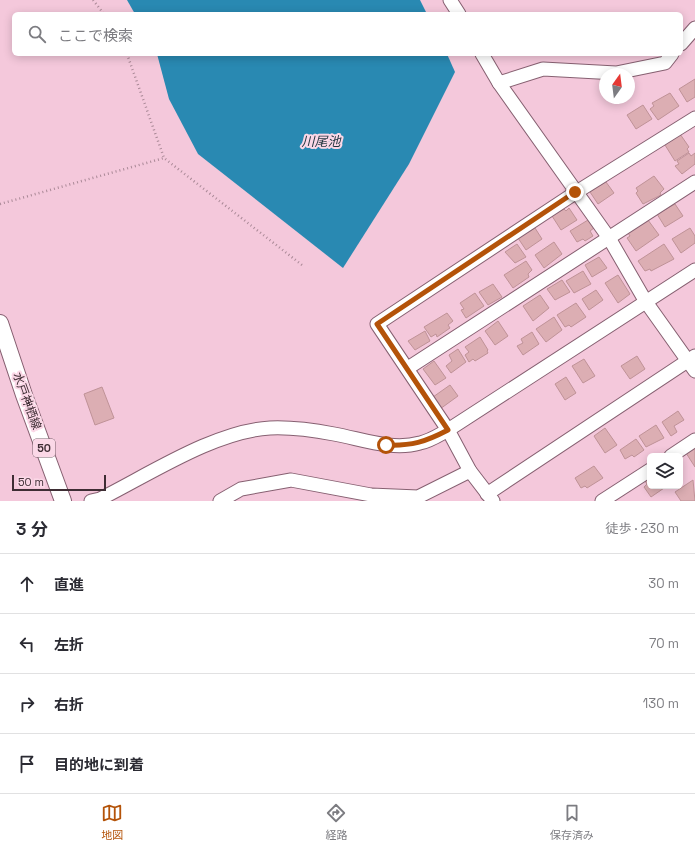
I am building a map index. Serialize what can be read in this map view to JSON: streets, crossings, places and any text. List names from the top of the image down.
{
  "streets": {
    "main road": ["水戸神栖線", "50"]
  },
  "water": ["川尾池"],
  "scale_bar": "50 m",
  "north": "top",
  "page": {
    "search": "ここで検索",
    "scale": "50 m",
    "heading": ["3 分", "徒歩 · 230 m"],
    "list": [
      ["直進", "30 m"],
      ["左折", "70 m"],
      ["右折", "130 m"],
      "目的地に到着"
    ],
    "nav": ["地図", "経路", "保存済み"]
  }
}
